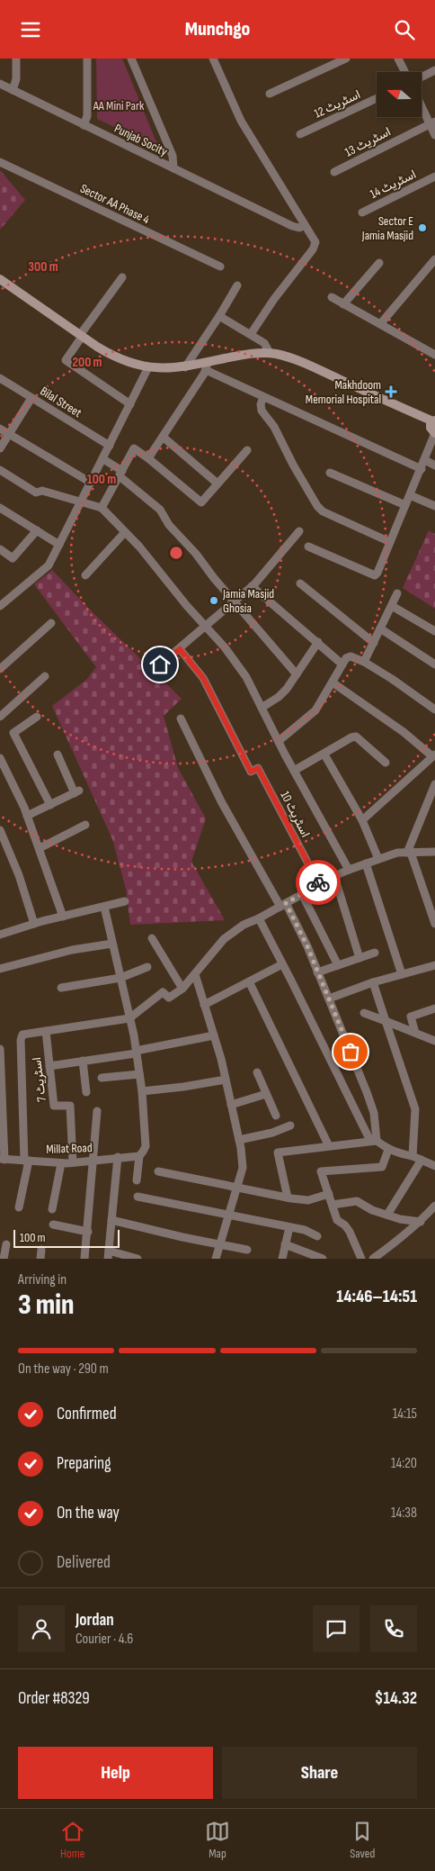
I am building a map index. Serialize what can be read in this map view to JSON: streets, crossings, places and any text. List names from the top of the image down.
{
  "streets": {
    "street": [
      "اسٹریٹ 12",
      "Punjab Socity",
      "اسٹریٹ 13",
      "اسٹریٹ 14",
      "Sector AA Phase 4",
      "Bilal Street",
      "اسٹریٹ 10",
      "اسٹریٹ 7",
      "Millat Road"
    ]
  },
  "crossings": [
    ["اسٹریٹ 7", "Millat Road"]
  ],
  "parks": ["AA Mini Park"],
  "places": {
    "other": ["Sector E Jamia Masjid", "Jamia Masjid Ghosia"],
    "health": ["Makhdoom Memorial Hospital"]
  },
  "scale_bar": "100 m",
  "north": "left",
  "page": {
    "header": "Munchgo",
    "scale": "100 m",
    "heading": ["3 min", "Arriving in", "14:46–14:51"],
    "panel": [
      "Jordan",
      "Courier · 4.6",
      "Order #8329",
      "$14.32"
    ],
    "bar": "On the way · 290 m",
    "list": [
      ["Confirmed", "14:15"],
      ["Preparing", "14:20"],
      ["On the way", "14:38"],
      "Delivered"
    ],
    "buttons": ["Help", "Share"],
    "tabs": ["Home", "Map", "Saved"]
  },
  "rings": ["300 m", "200 m", "100 m"]
}
